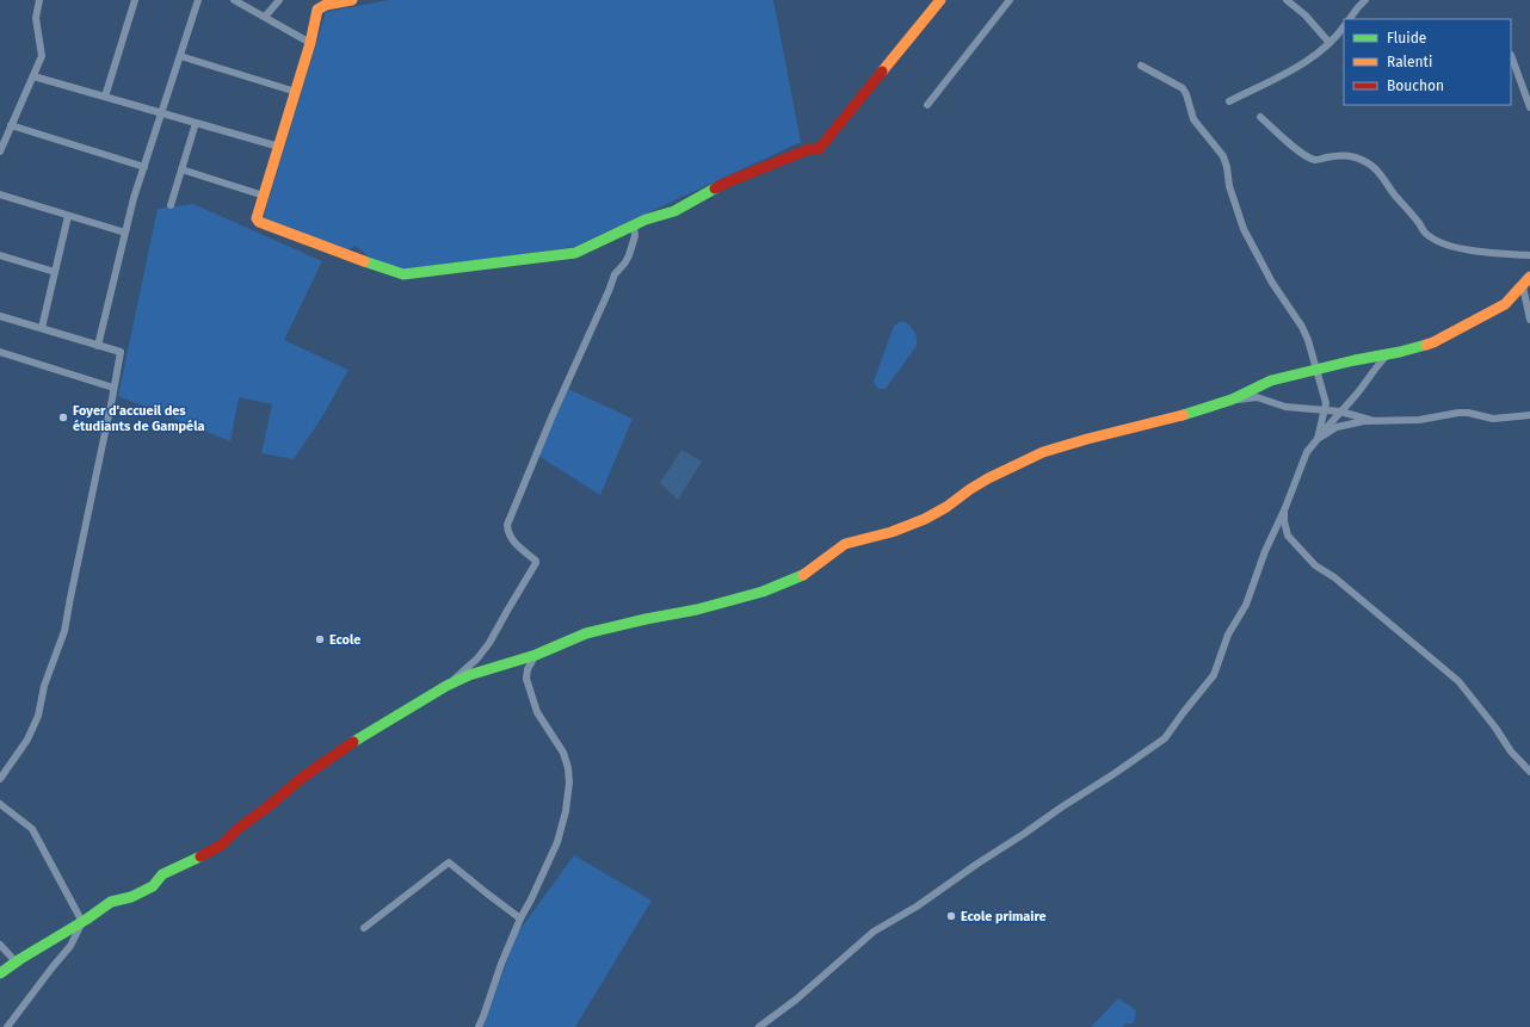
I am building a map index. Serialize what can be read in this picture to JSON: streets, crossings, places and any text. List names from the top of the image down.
{
  "places": ["Foyer d'accueil des étudiants de Gampéla", "Ecole", "Ecole primaire"],
  "legend": ["Fluide", "Ralenti", "Bouchon"]
}
